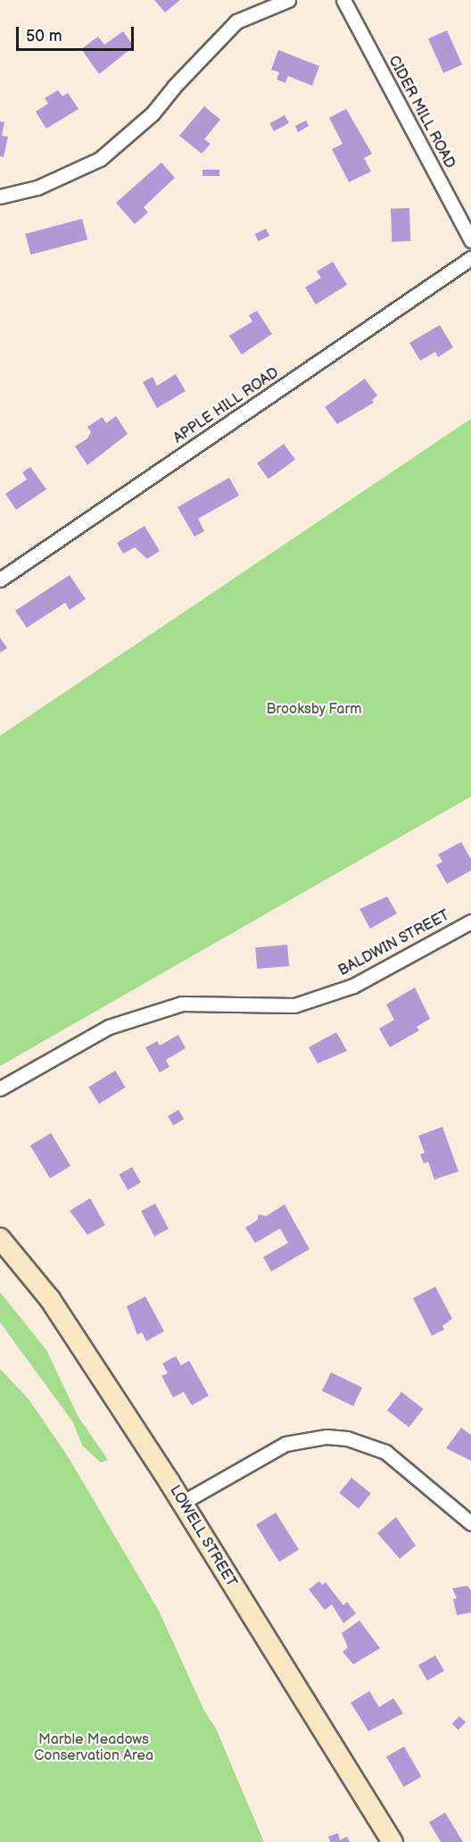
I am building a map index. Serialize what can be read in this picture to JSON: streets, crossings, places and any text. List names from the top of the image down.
{
  "streets": {
    "main road": ["LOWELL STREET"],
    "street": ["CIDER MILL ROAD", "APPLE HILL ROAD", "BALDWIN STREET"]
  },
  "parks": ["Brooksby Farm", "Marble Meadows Conservation Area"],
  "scale_bar": "50 m"
}
